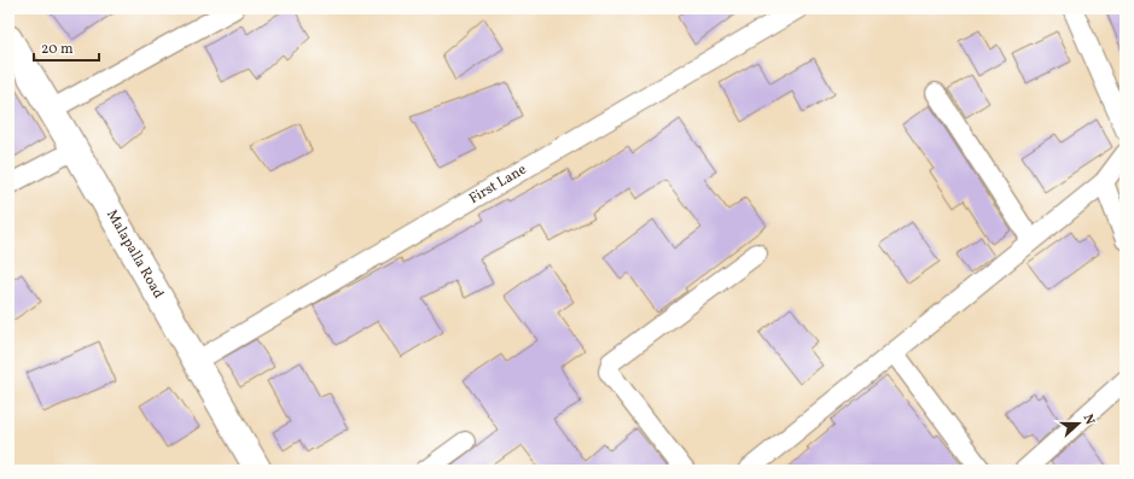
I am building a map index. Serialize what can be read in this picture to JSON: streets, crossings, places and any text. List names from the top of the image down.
{
  "streets": {
    "street": ["First Lane", "Malapalla Road"]
  },
  "crossings": [
    ["First Lane", "Malapalla Road"]
  ],
  "scale_bar": "20 m",
  "north": "right"
}
